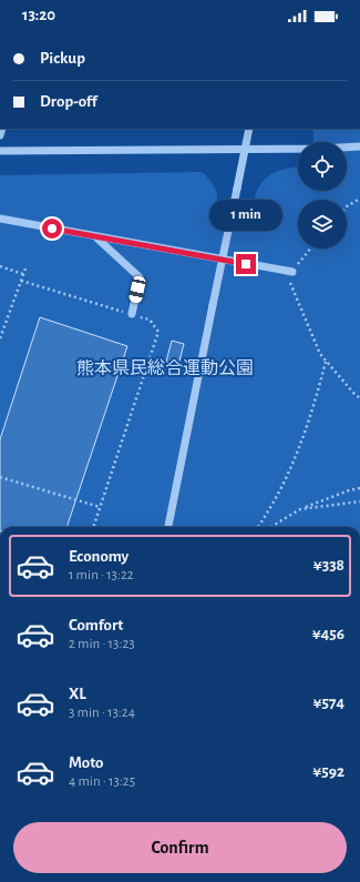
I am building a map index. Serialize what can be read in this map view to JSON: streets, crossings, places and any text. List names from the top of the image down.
{
  "parks": ["熊本県民総合運動公園"],
  "page": {
    "status": "13:20",
    "banner": ["Pickup", "Drop-off"],
    "bubble": "1 min",
    "list": [
      {
        "name": "Economy",
        "note": "1 min · 13:22",
        "value": "¥338"
      },
      {
        "name": "Comfort",
        "note": "2 min · 13:23",
        "value": "¥456"
      },
      {
        "name": "XL",
        "note": "3 min · 13:24",
        "value": "¥574"
      },
      {
        "name": "Moto",
        "note": "4 min · 13:25",
        "value": "¥592"
      }
    ],
    "buttons": "Confirm"
  }
}
